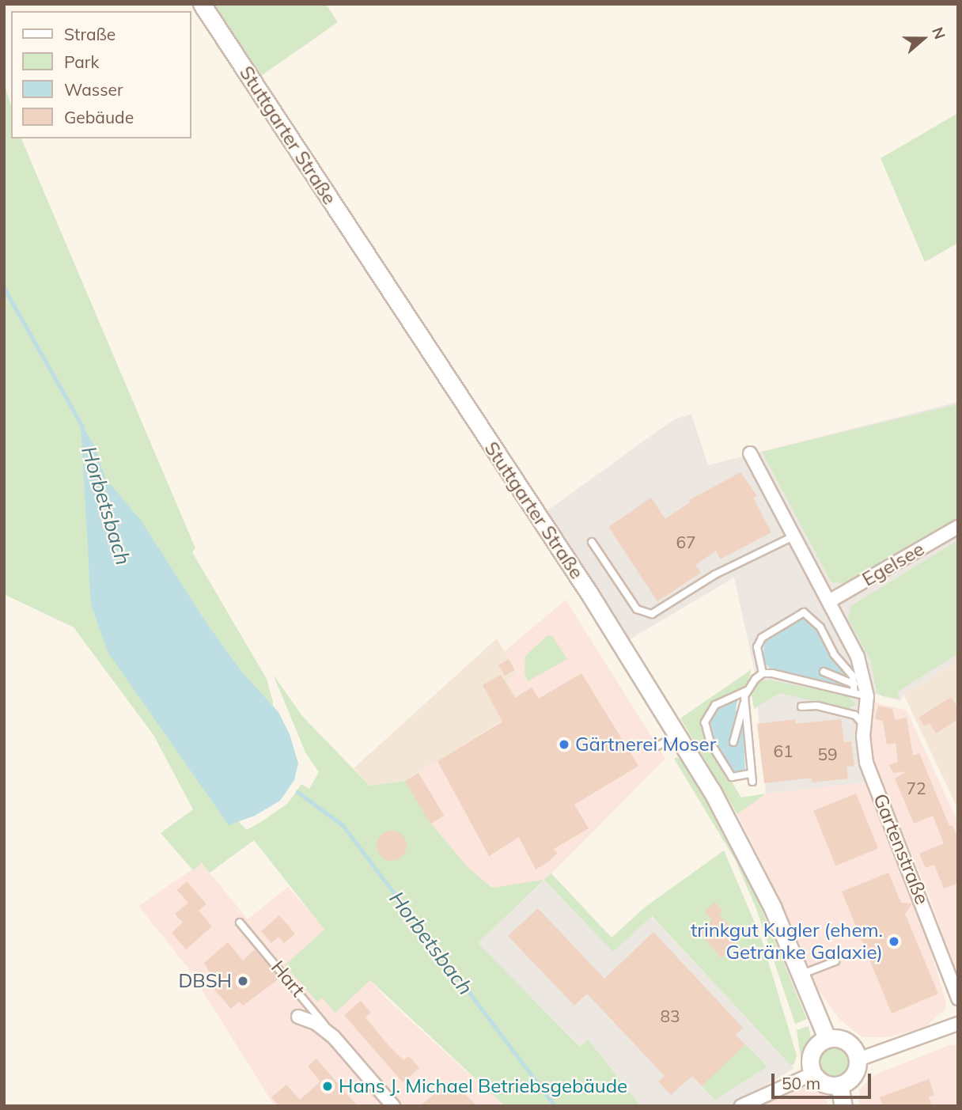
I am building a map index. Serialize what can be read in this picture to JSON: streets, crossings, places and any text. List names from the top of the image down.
{
  "streets": {
    "street": [
      "Stuttgarter Straße",
      "Egelsee",
      "Gartenstraße",
      "Hart"
    ]
  },
  "crossings": [
    ["Egelsee", "Gartenstraße"]
  ],
  "water": ["Horbetsbach"],
  "places": [
    "Gärtnerei Moser",
    "trinkgut Kugler (ehem. Getränke Galaxie)",
    "DBSH",
    "Hans J. Michael Betriebsgebäude"
  ],
  "house_numbers": [
    "67",
    "61",
    "59",
    "72",
    "83"
  ],
  "legend": [
    "Straße",
    "Park",
    "Wasser",
    "Gebäude"
  ],
  "scale_bar": "50 m",
  "north": "right"
}
